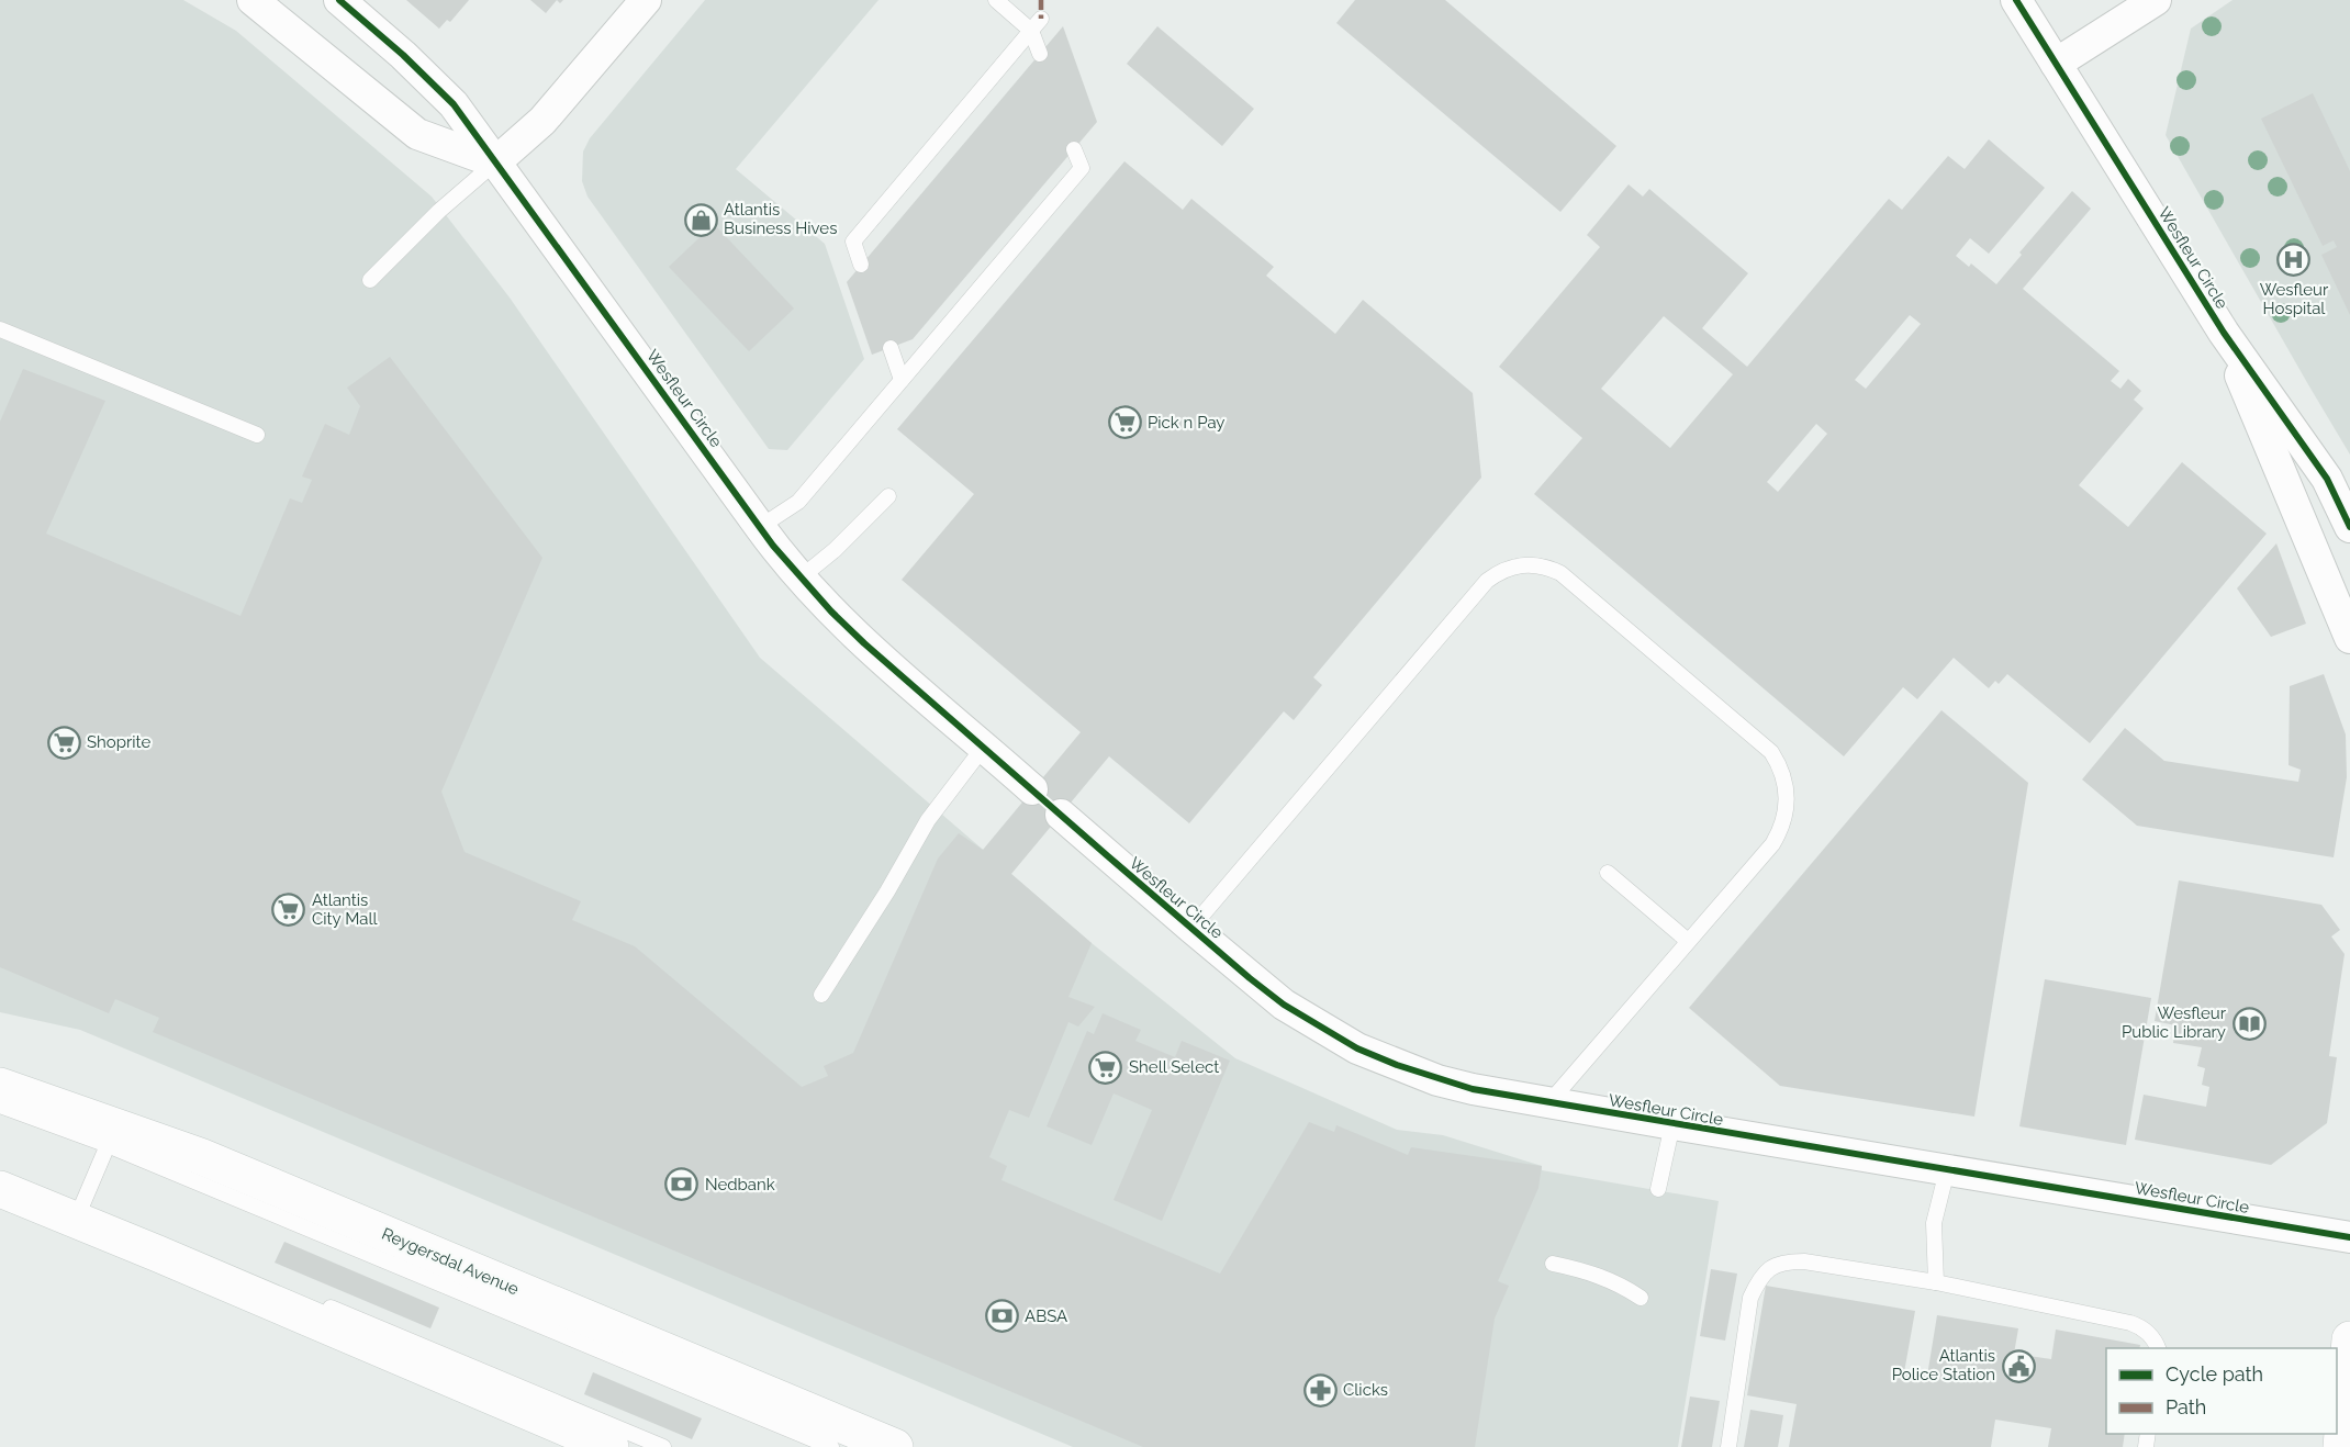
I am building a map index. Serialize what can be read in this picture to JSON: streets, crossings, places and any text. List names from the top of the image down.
{
  "streets": {
    "main road": ["Reygersdal Avenue"],
    "street": ["Wesfleur Circle"]
  },
  "places": {
    "shop": ["Atlantis Business Hives"],
    "hospital": ["Wesfleur Hospital"],
    "supermarket": [
      "Pick n Pay",
      "Shoprite",
      "Atlantis City Mall",
      "Shell Select"
    ],
    "library": ["Wesfleur Public Library"],
    "bank": ["Nedbank", "ABSA"],
    "public building": ["Atlantis Police Station"],
    "pharmacy": ["Clicks"]
  },
  "legend": ["Cycle path", "Path"]
}
